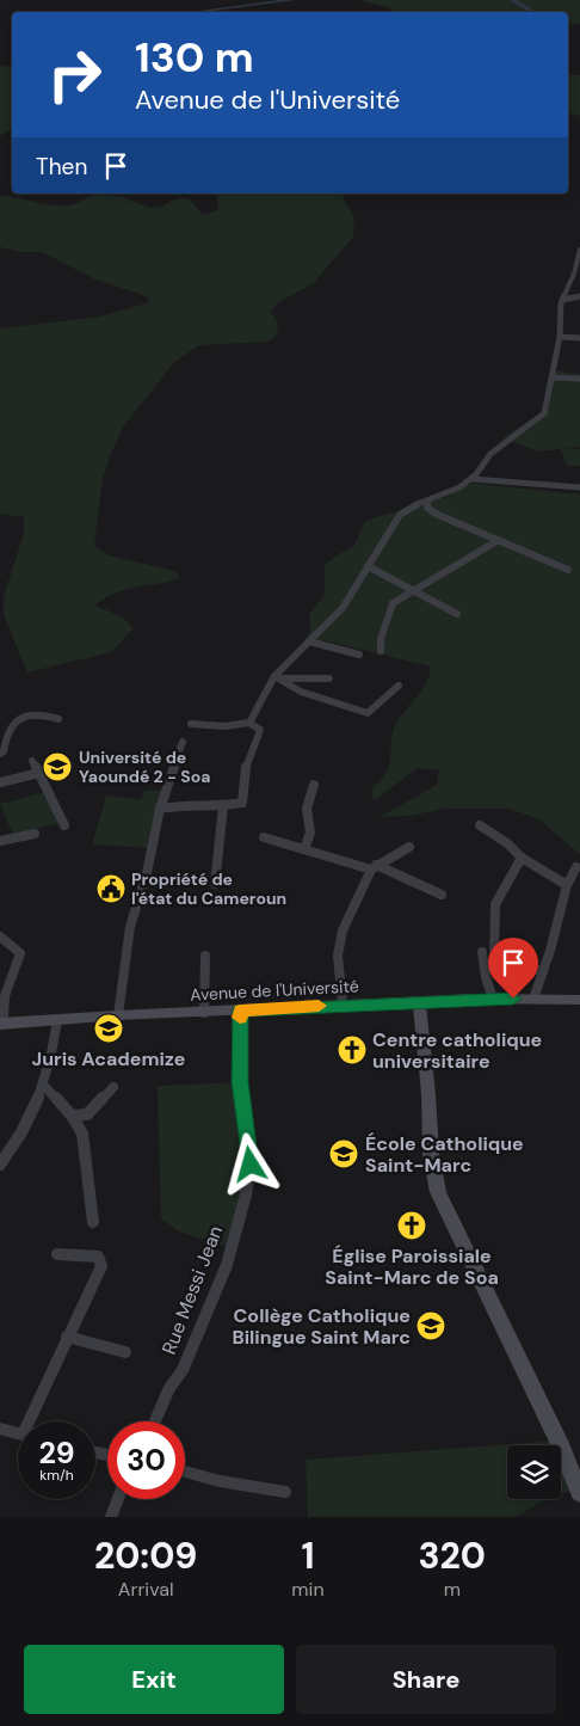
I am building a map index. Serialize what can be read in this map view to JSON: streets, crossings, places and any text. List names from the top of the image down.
{
  "streets": {
    "main road": ["Avenue de l'Université"],
    "street": ["Rue Messi Jean"]
  },
  "crossings": [
    ["Avenue de l'Université", "Rue Messi Jean"]
  ],
  "places": {
    "school or university": [
      "Université de Yaoundé 2 - Soa",
      "Juris Academize",
      "École Catholique Saint-Marc",
      "Collège Catholique Bilingue Saint Marc"
    ],
    "public building": ["Propriété de l'état du Cameroun"],
    "church": ["Centre catholique universitaire", "Église Paroissiale Saint-Marc de Soa"]
  },
  "page": {
    "turn": ["130 m", "Avenue de l'Université"],
    "then": "Then",
    "speed": "29 km/h",
    "limit": "30",
    "eta": [
      "20:09",
      "Arrival",
      "1",
      "min",
      "320",
      "m"
    ],
    "buttons": ["Exit", "Share"]
  }
}
